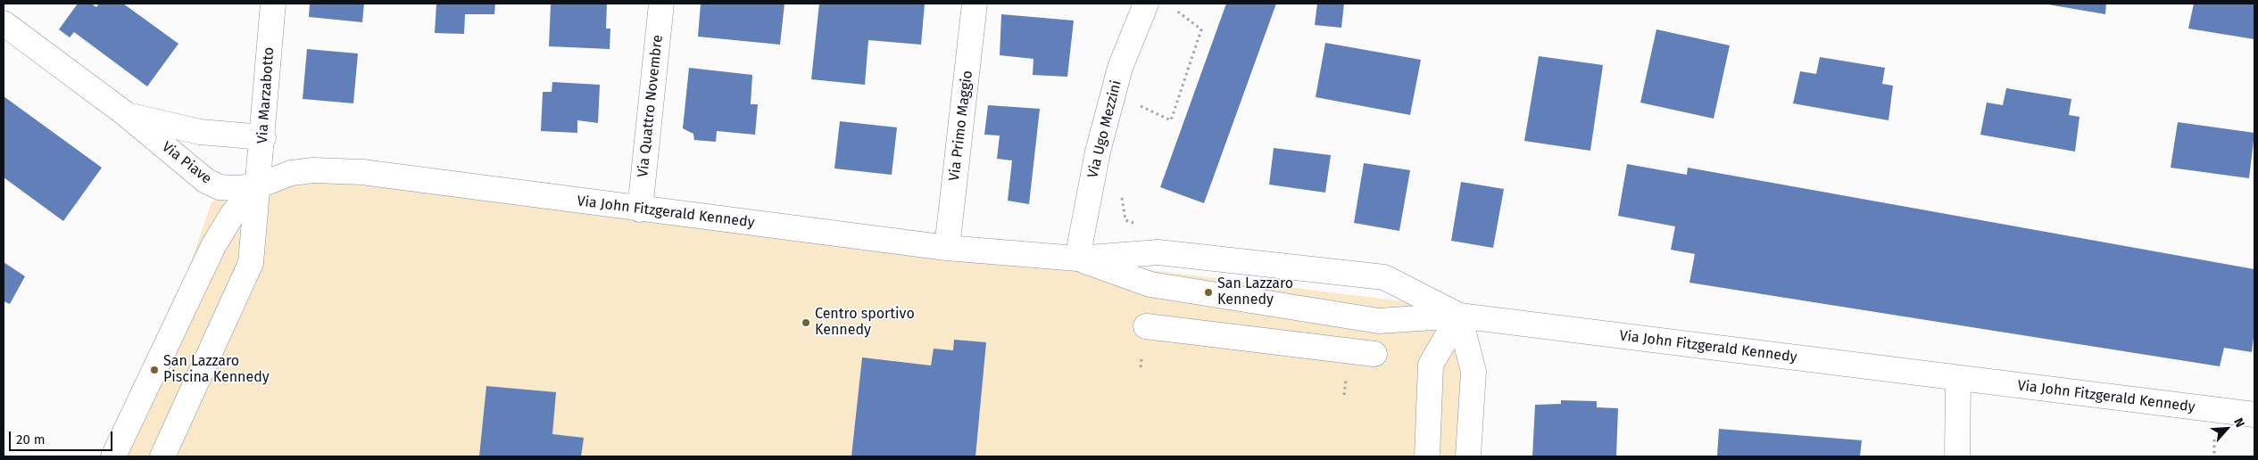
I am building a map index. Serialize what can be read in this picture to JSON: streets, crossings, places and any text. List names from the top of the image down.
{
  "streets": {
    "street": [
      "Via Marzabotto",
      "Via Quattro Novembre",
      "Via Primo Maggio",
      "Via Ugo Mezzini",
      "Via Piave",
      "Via John Fitzgerald Kennedy"
    ]
  },
  "crossings": [
    ["Via Marzabotto", "Via Piave"],
    ["Via Marzabotto", "Via John Fitzgerald Kennedy"],
    ["Via Quattro Novembre", "Via John Fitzgerald Kennedy"],
    ["Via Primo Maggio", "Via John Fitzgerald Kennedy"],
    ["Via Ugo Mezzini", "Via John Fitzgerald Kennedy"],
    ["Via Piave", "Via John Fitzgerald Kennedy"]
  ],
  "places": ["San Lazzaro Kennedy", "Centro sportivo Kennedy", "San Lazzaro Piscina Kennedy"],
  "scale_bar": "20 m",
  "north": "top right"
}
